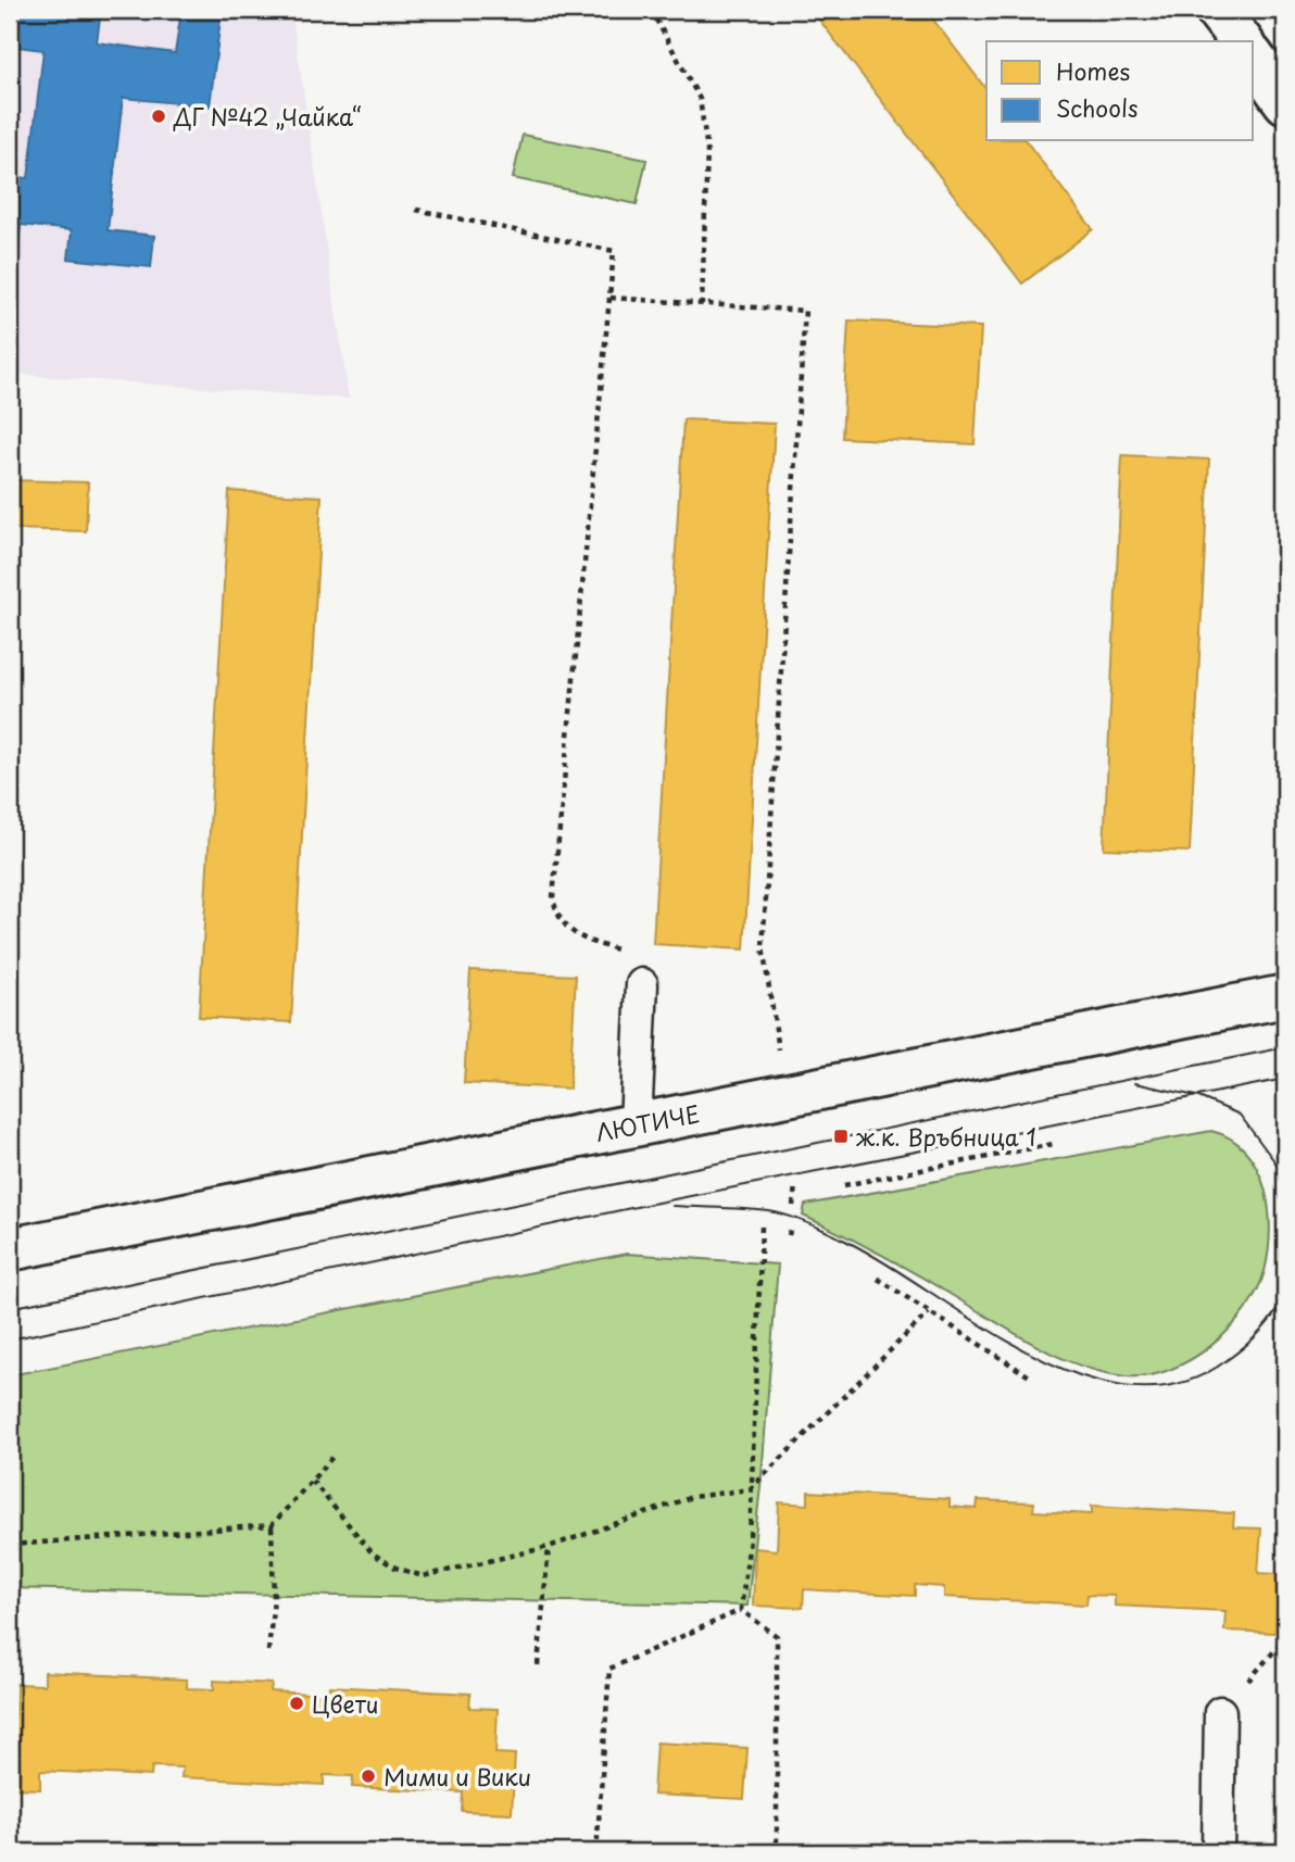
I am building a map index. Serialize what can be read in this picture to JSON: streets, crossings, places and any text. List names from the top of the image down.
{
  "streets": {
    "street": ["ЛЮТИЧЕ"]
  },
  "places": {
    "other": ["ДГ №42 „Чайка“", "Цвети", "Мими и Вики"],
    "transit": ["ж.к. Връбница 1"]
  },
  "legend": ["Homes", "Schools"]
}
